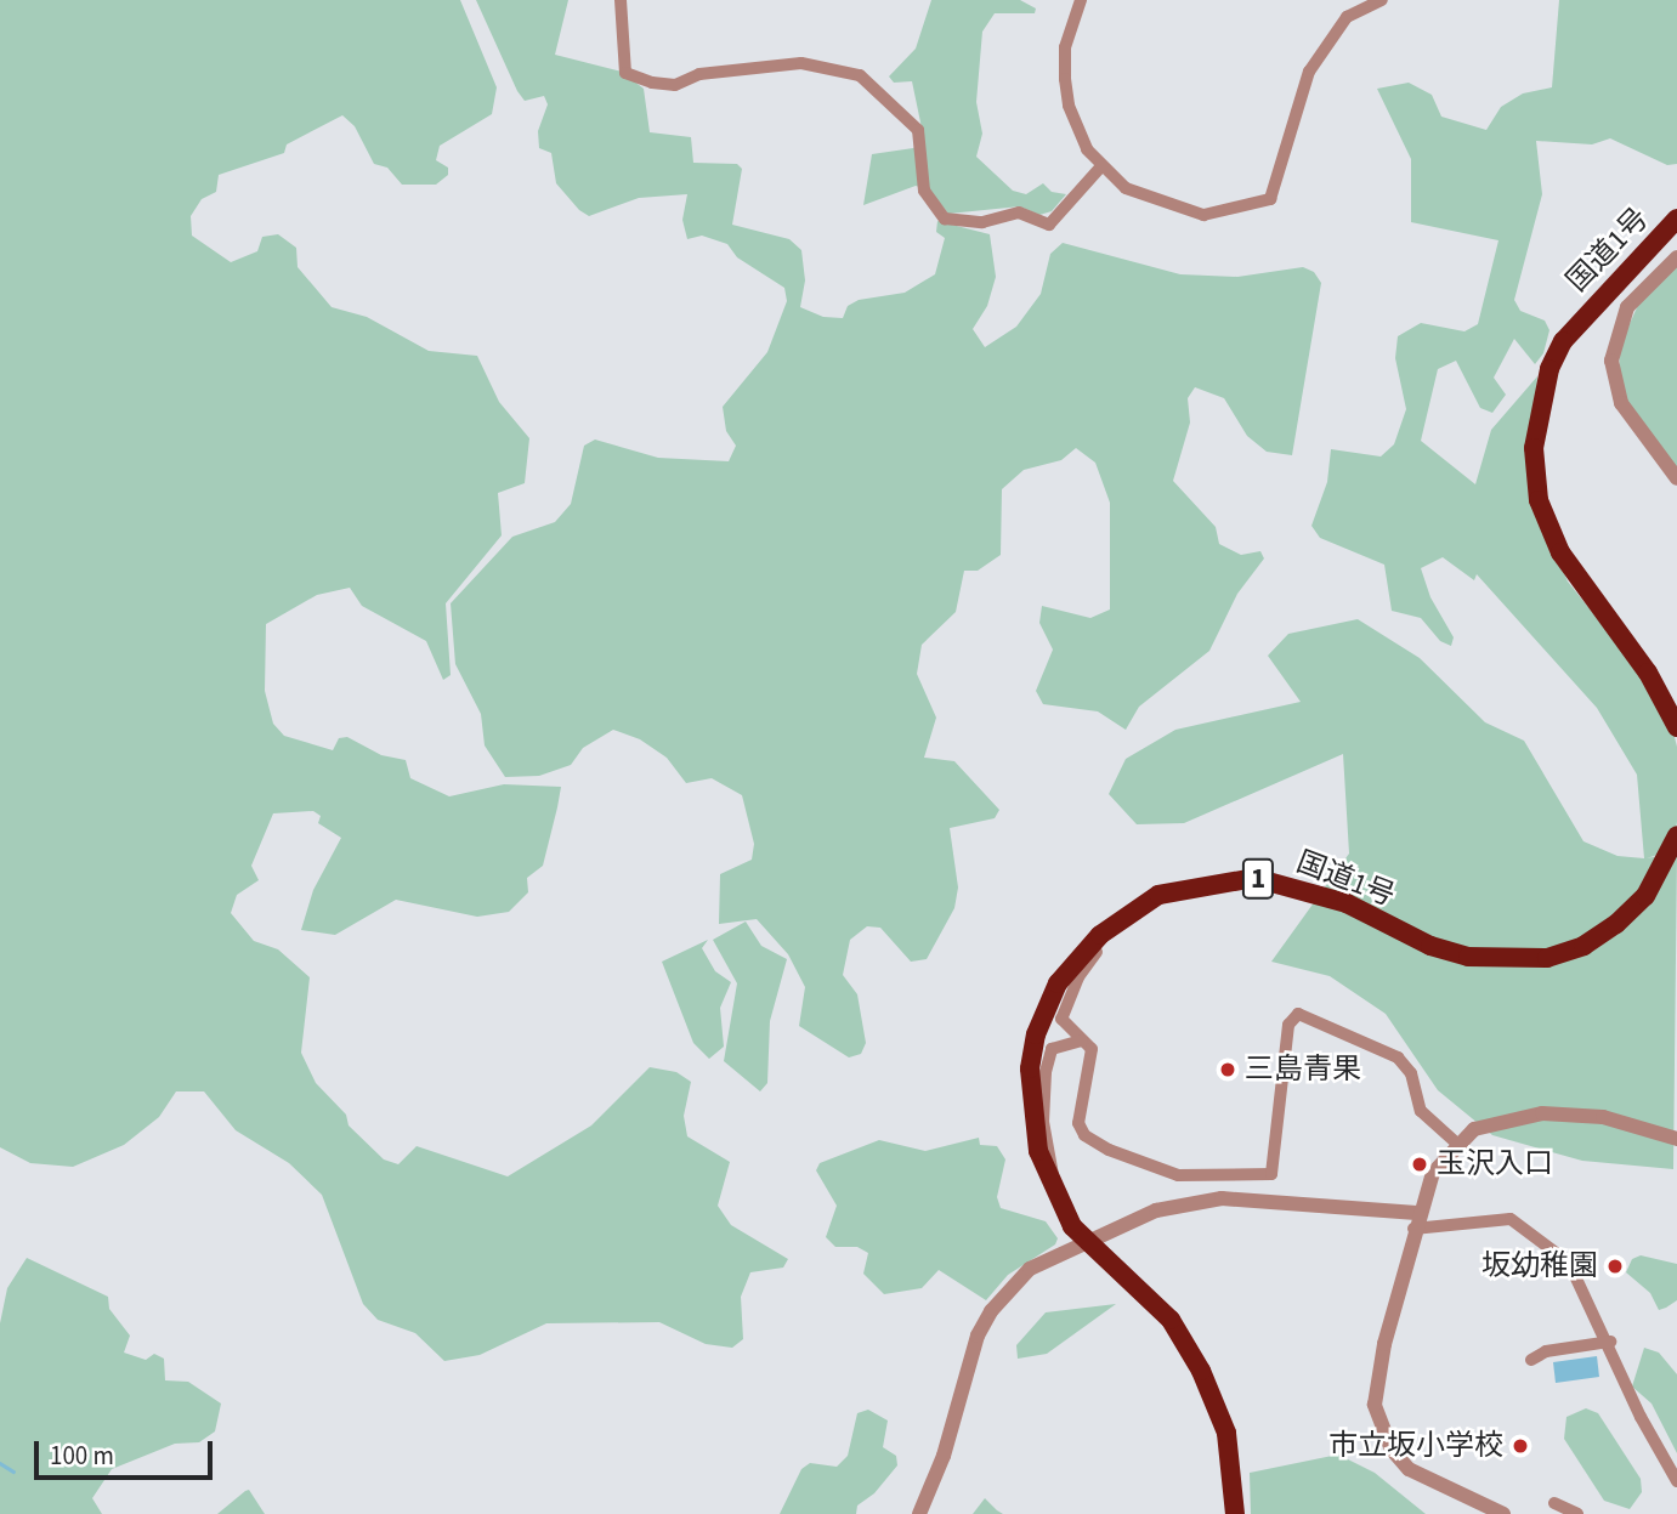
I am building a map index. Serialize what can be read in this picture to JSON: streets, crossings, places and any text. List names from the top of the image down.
{
  "streets": {
    "highway": ["国道1号", "1"]
  },
  "places": [
    "三島青果",
    "玉沢入口",
    "坂幼稚園",
    "市立坂小学校"
  ],
  "scale_bar": "100 m"
}
